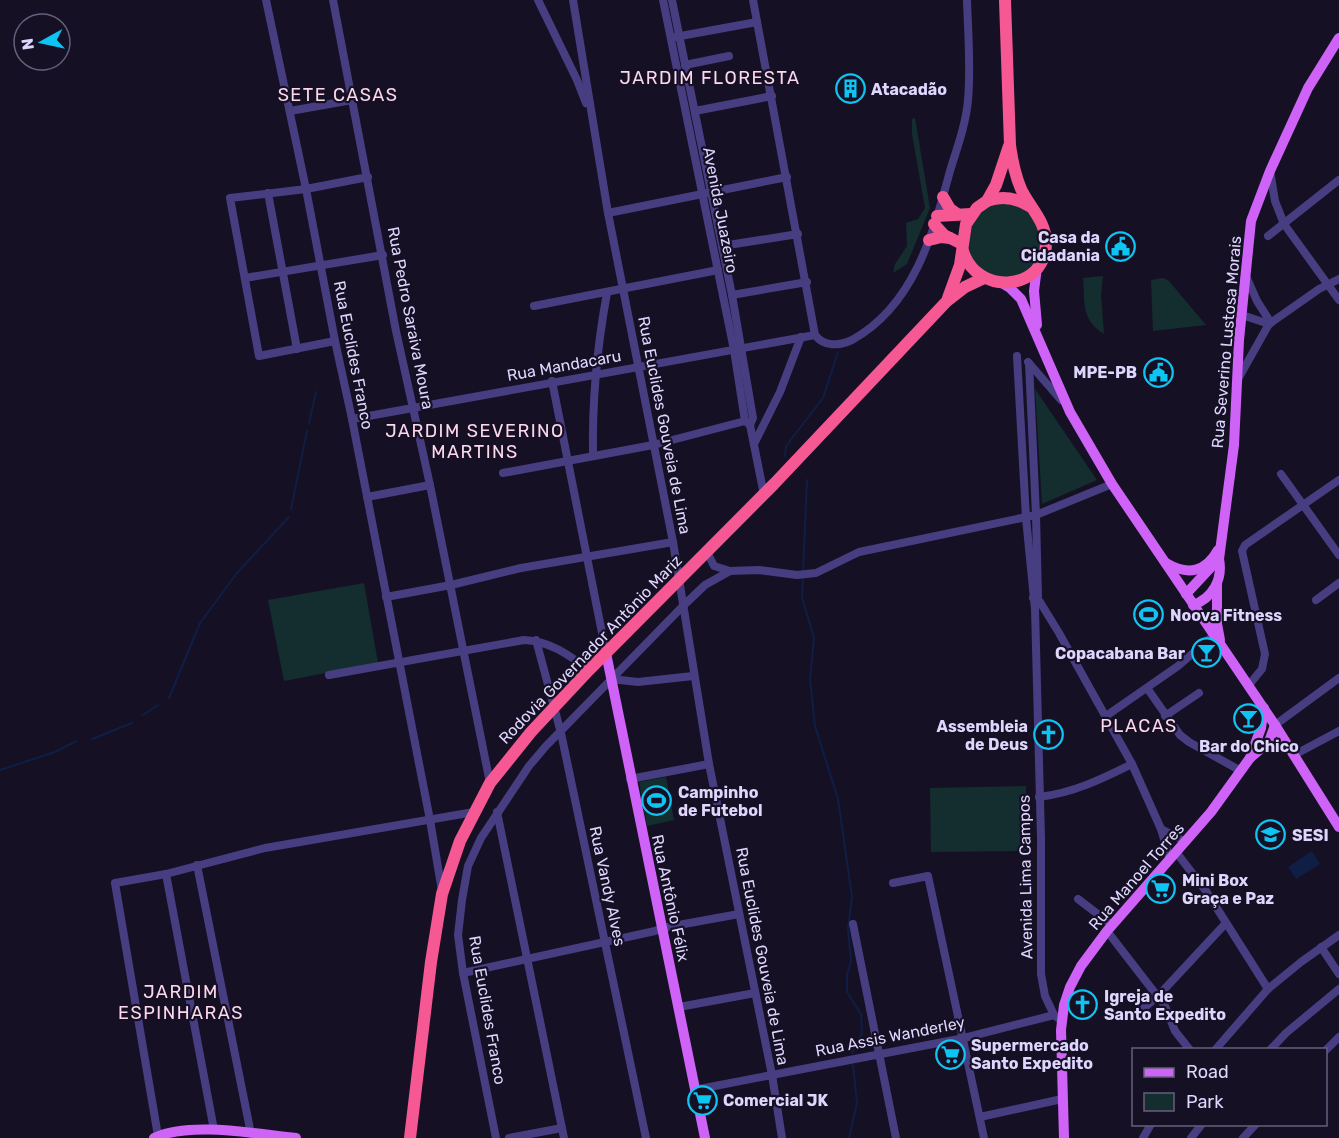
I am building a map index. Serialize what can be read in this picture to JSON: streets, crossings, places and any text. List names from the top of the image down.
{
  "streets": {
    "highway": ["Rodovia Governador Antônio Mariz"],
    "main road": [
      "Rua Severino Lustosa Morais",
      "Rua Manoel Torres",
      "Avenida Lima Campos",
      "Rua Antônio Félix"
    ],
    "street": [
      "Avenida Juazeiro",
      "Rua Pedro Saraiva Moura",
      "Rua Euclides Franco",
      "Rua Mandacaru",
      "Rua Euclides Gouveia de Lima",
      "Rua Vandy Alves",
      "Rua Assis Wanderley"
    ]
  },
  "crossings": [
    ["Avenida Juazeiro", "Rua Mandacaru"],
    ["Avenida Juazeiro", "Rodovia Governador Antônio Mariz"],
    ["Rua Pedro Saraiva Moura", "Rua Mandacaru"],
    ["Rua Pedro Saraiva Moura", "Rodovia Governador Antônio Mariz"],
    ["Rua Euclides Franco", "Rua Mandacaru"],
    ["Rua Euclides Franco", "Rua Euclides Gouveia de Lima"],
    ["Rua Euclides Franco", "Rodovia Governador Antônio Mariz"],
    ["Rua Euclides Franco", "Rua Vandy Alves"],
    ["Rua Euclides Franco", "Rua Antônio Félix"],
    ["Rua Mandacaru", "Rua Euclides Gouveia de Lima"],
    ["Rua Mandacaru", "Rua Antônio Félix"],
    ["Rua Euclides Gouveia de Lima", "Rodovia Governador Antônio Mariz"],
    ["Rua Euclides Gouveia de Lima", "Rua Assis Wanderley"],
    ["Rodovia Governador Antônio Mariz", "Rua Vandy Alves"],
    ["Rodovia Governador Antônio Mariz", "Rua Antônio Félix"],
    ["Rua Manoel Torres", "Avenida Lima Campos"],
    ["Rua Manoel Torres", "Rua Assis Wanderley"],
    ["Avenida Lima Campos", "Rua Assis Wanderley"],
    ["Rua Antônio Félix", "Rua Assis Wanderley"]
  ],
  "districts": [
    "JARDIM FLORESTA",
    "SETE CASAS",
    "JARDIM SEVERINO MARTINS",
    "PLACAS",
    "JARDIM ESPINHARAS"
  ],
  "places": {
    "building": ["Atacadão"],
    "public building": ["Casa da Cidadania", "MPE-PB"],
    "sports": ["Noova Fitness", "Campinho de Futebol"],
    "bar": ["Copacabana Bar", "Bar do Chico"],
    "church": ["Assembleia de Deus", "Igreja de Santo Expedito"],
    "school or university": ["SESI"],
    "supermarket": ["Mini Box Graça e Paz", "Supermercado Santo Expedito", "Comercial JK"]
  },
  "legend": ["Road", "Park"],
  "north": "left"
}
